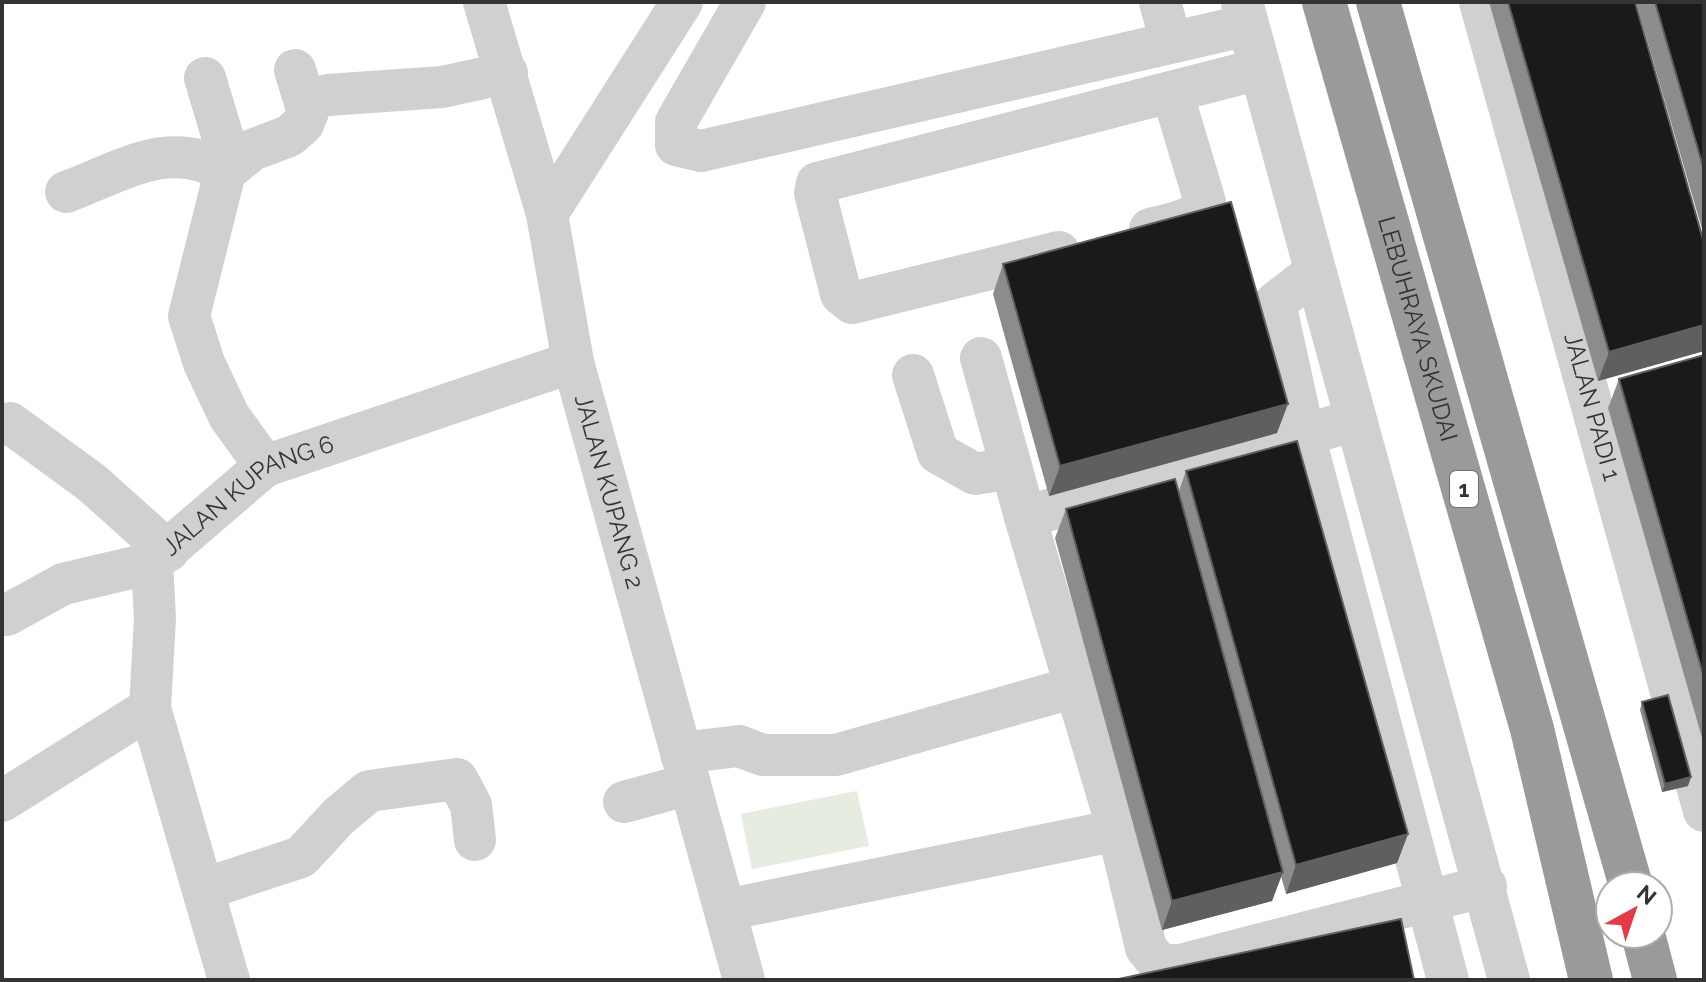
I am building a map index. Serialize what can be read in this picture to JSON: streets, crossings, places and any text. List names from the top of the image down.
{
  "streets": {
    "highway": ["LEBUHRAYA SKUDAI", "1"],
    "street": ["JALAN PADI 1", "JALAN KUPANG 2", "JALAN KUPANG 6"]
  },
  "crossings": [
    ["JALAN KUPANG 2", "JALAN KUPANG 6"]
  ],
  "north": "top right"
}
